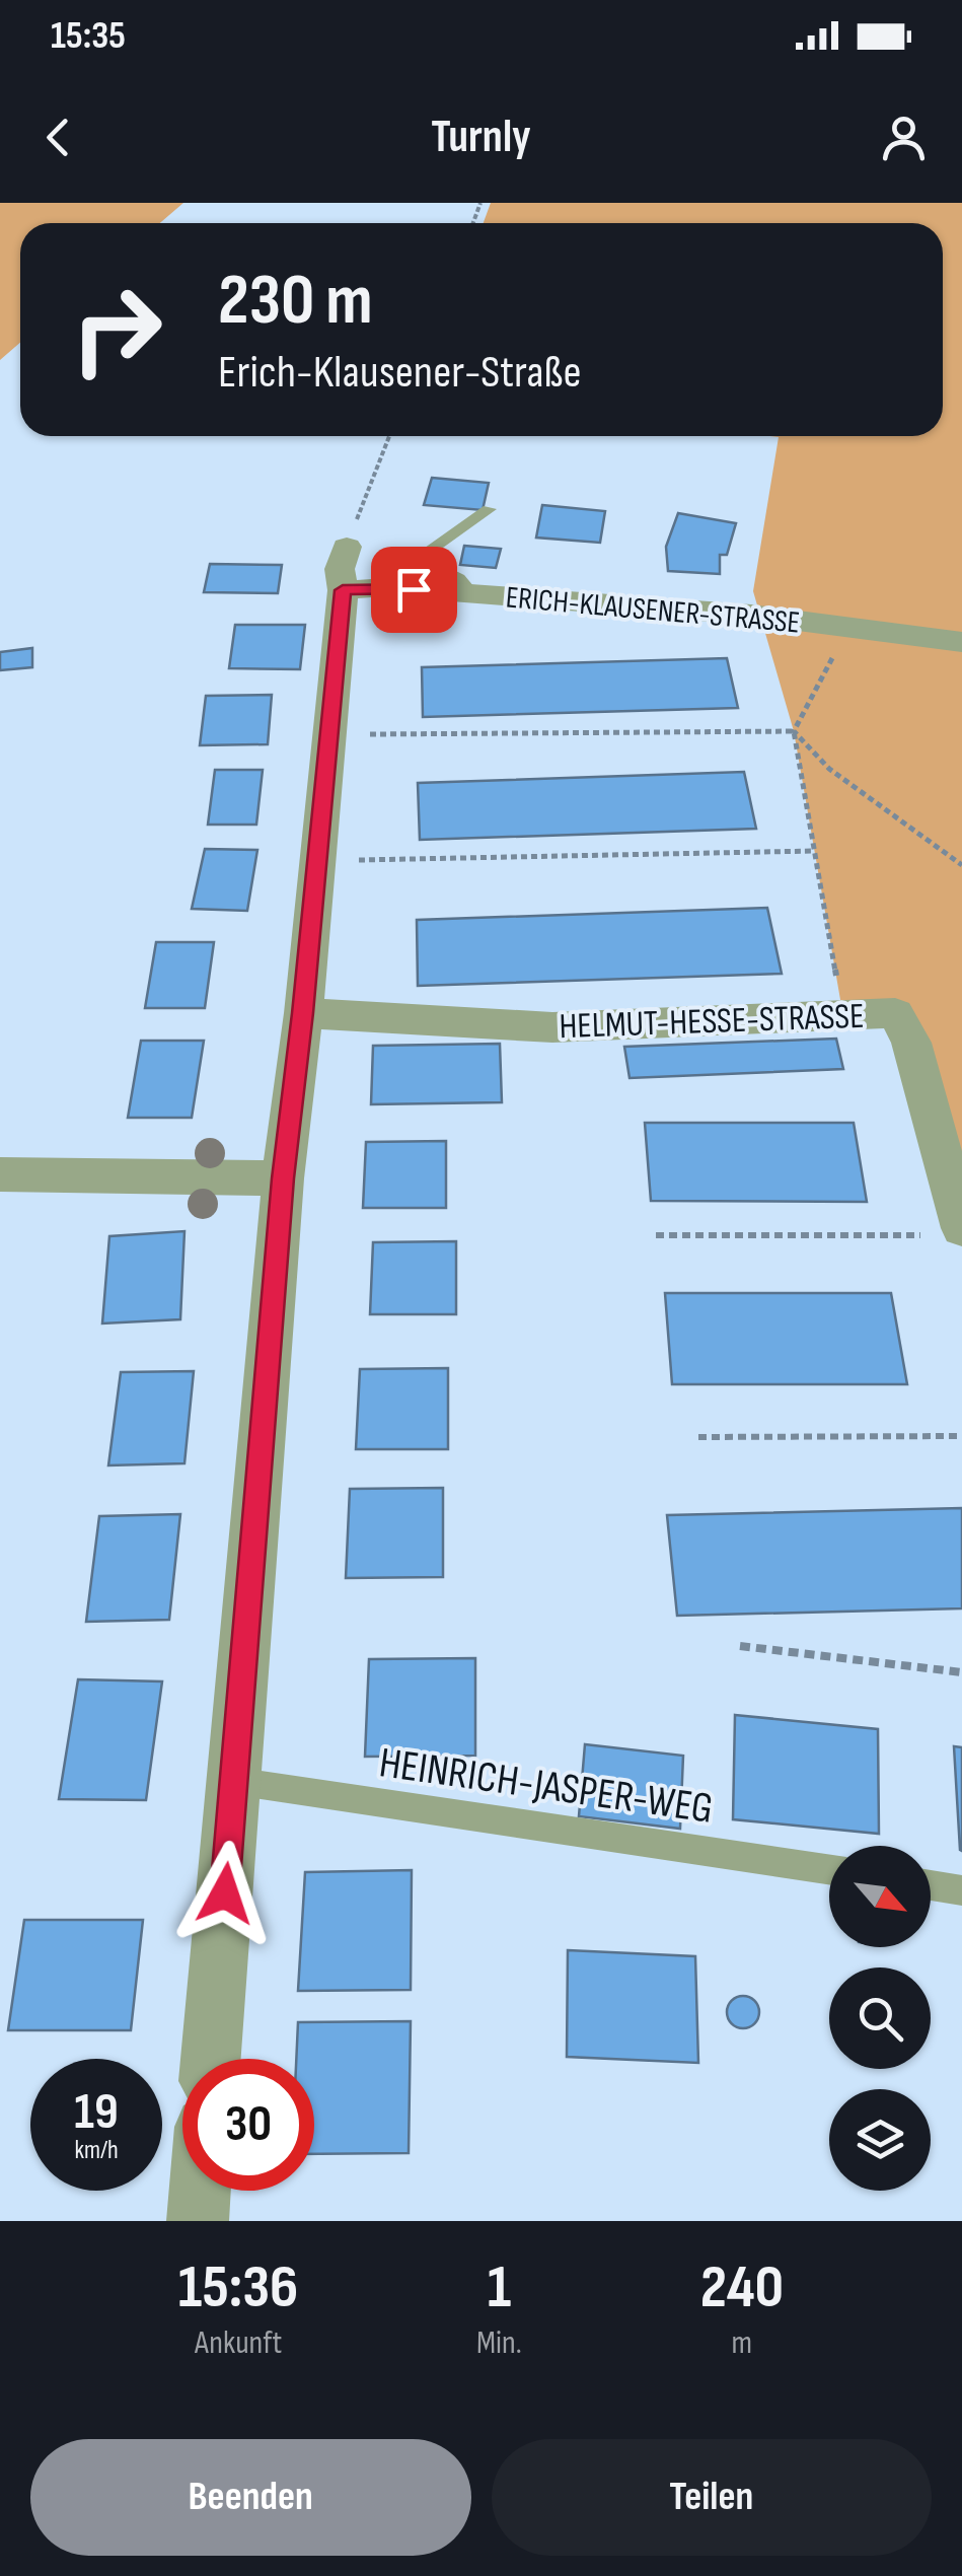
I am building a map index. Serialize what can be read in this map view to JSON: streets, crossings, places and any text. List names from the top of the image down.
{
  "streets": {
    "street": ["ERICH-KLAUSENER-STRASSE", "HELMUT-HESSE-STRASSE"],
    "lane": ["HEINRICH-JASPER-WEG"]
  },
  "north": "bottom right",
  "page": {
    "status": "15:35",
    "header": "Turnly",
    "turn": ["230 m", "Erich-Klausener-Straße"],
    "speed": "19 km/h",
    "limit": "30",
    "eta": [
      "15:36",
      "Ankunft",
      "1",
      "Min.",
      "240",
      "m"
    ],
    "buttons": ["Beenden", "Teilen"]
  }
}
